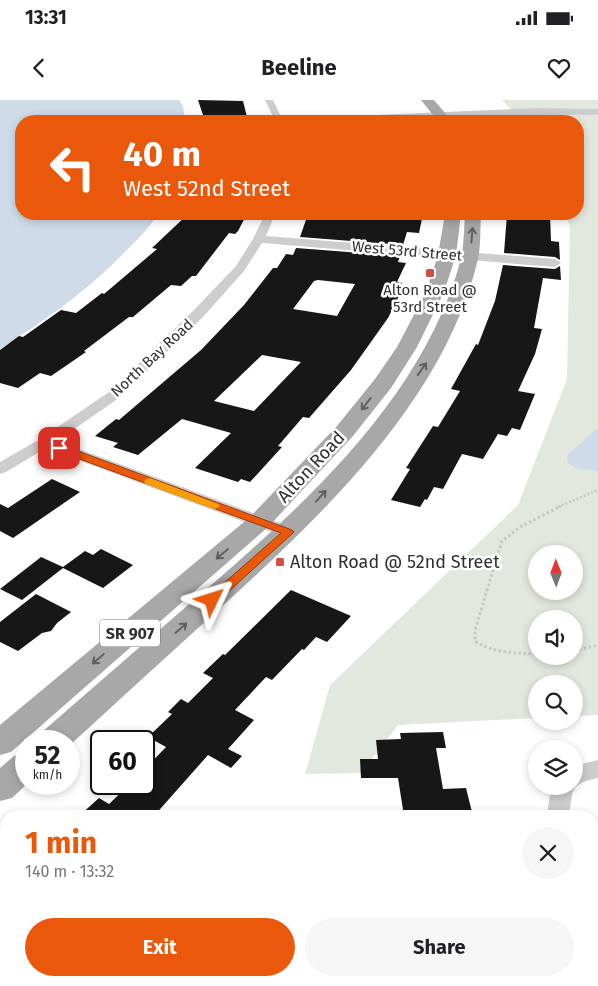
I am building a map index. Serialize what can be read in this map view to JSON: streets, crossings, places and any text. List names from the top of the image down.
{
  "streets": {
    "main road": ["Alton Road", "SR 907"],
    "street": ["West 53rd Street", "North Bay Road"]
  },
  "crossings": [
    ["West 53rd Street", "North Bay Road"],
    ["West 53rd Street", "Alton Road"]
  ],
  "places": {
    "transit": ["Alton Road @ 53rd Street", "Alton Road @ 52nd Street"]
  },
  "north": "top",
  "page": {
    "status": "13:31",
    "header": "Beeline",
    "turn": ["40 m", "West 52nd Street"],
    "speed": "52 km/h",
    "limit": "60",
    "heading": ["1 min", "140 m · 13:32"],
    "buttons": ["Exit", "Share"]
  }
}
